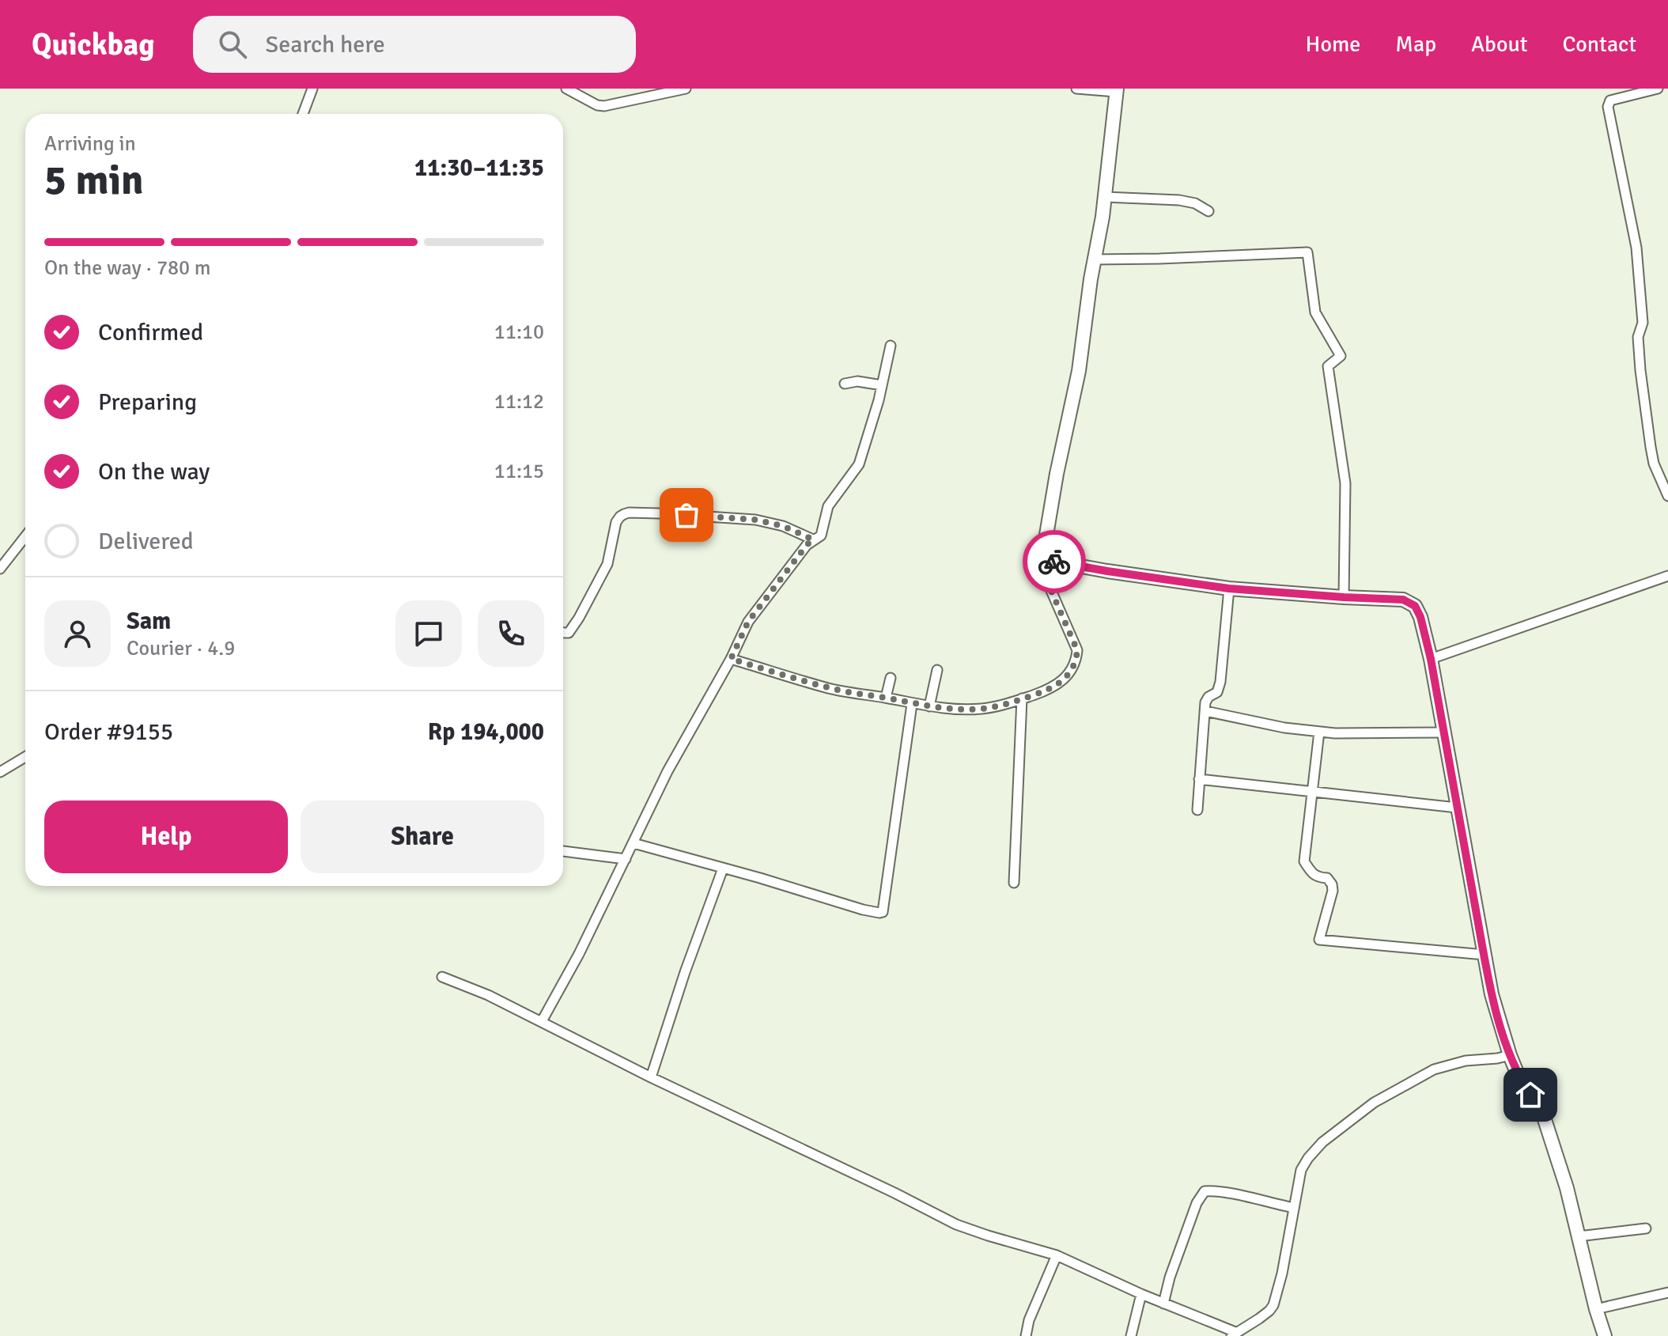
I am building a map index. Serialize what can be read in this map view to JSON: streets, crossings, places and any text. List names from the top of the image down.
{
  "page": {
    "header": "Quickbag",
    "search": "Search here",
    "nav": [
      "Home",
      "Map",
      "About",
      "Contact"
    ],
    "heading": ["5 min", "Arriving in", "11:30–11:35"],
    "panel": [
      "Sam",
      "Courier · 4.9",
      "Order #9155",
      "Rp 194,000"
    ],
    "bar": "On the way · 780 m",
    "list": [
      ["Confirmed", "11:10"],
      ["Preparing", "11:12"],
      ["On the way", "11:15"],
      "Delivered"
    ],
    "buttons": ["Help", "Share"]
  }
}
